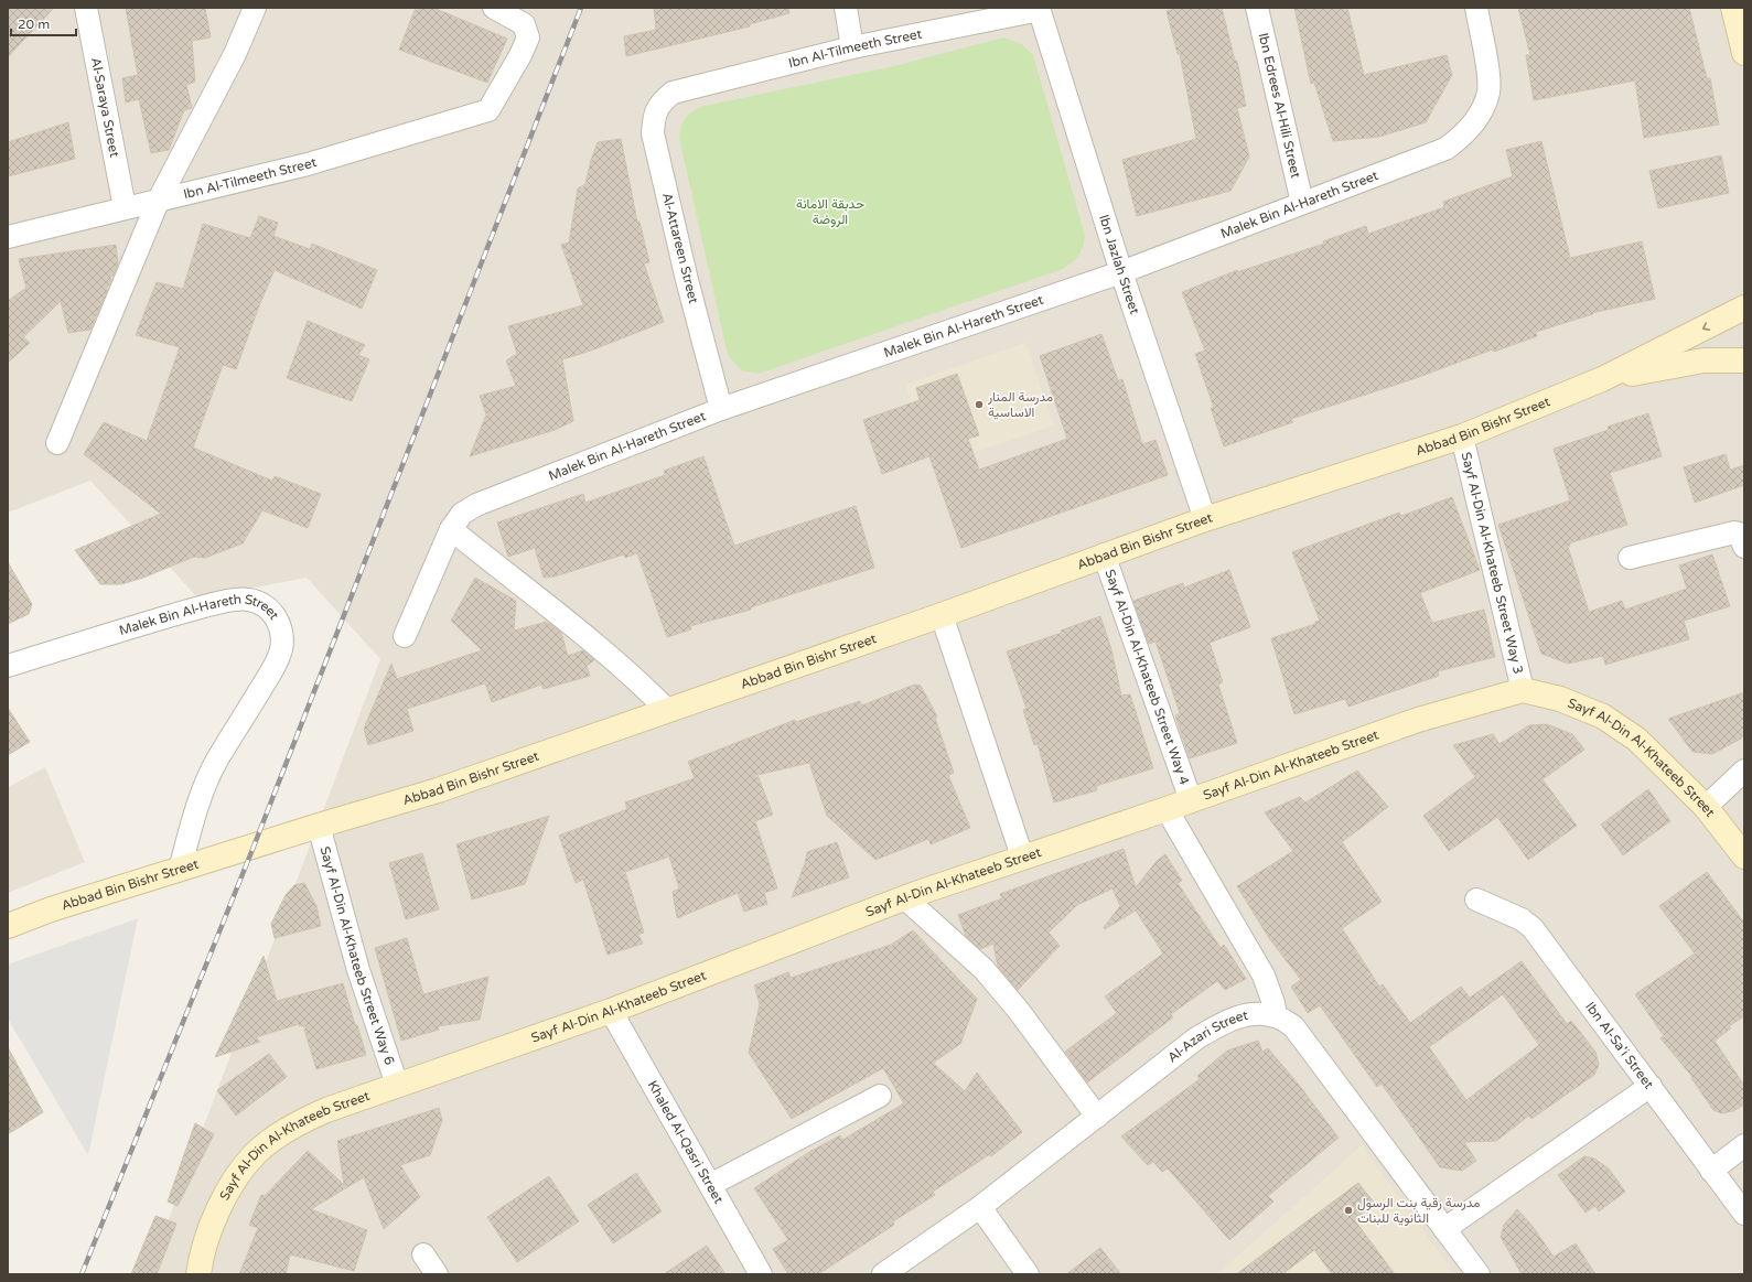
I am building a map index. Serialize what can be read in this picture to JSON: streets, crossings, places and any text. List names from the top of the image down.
{
  "streets": {
    "street": [
      "Ibn Al-Tilmeeth Street",
      "Ibn Edrees Al-Hili Street",
      "Al-Saraya Street",
      "Malek Bin Al-Hareth Street",
      "Al-Attareen Street",
      "Ibn Jazlah Street",
      "Abbad Bin Bishr Street",
      "Sayf Al-Din Al-Khateeb Street Way 3",
      "Sayf Al-Din Al-Khateeb Street Way 4",
      "Sayf Al-Din Al-Khateeb Street",
      "Sayf Al-Din Al-Khateeb Street Way 6",
      "Al-Azari Street",
      "Ibn Al-Sa'i Street",
      "Khaled Al-Qasri Street"
    ]
  },
  "crossings": [
    ["Ibn Al-Tilmeeth Street", "Al-Saraya Street"],
    ["Ibn Al-Tilmeeth Street", "Al-Attareen Street"],
    ["Ibn Al-Tilmeeth Street", "Ibn Jazlah Street"],
    ["Ibn Edrees Al-Hili Street", "Malek Bin Al-Hareth Street"],
    ["Malek Bin Al-Hareth Street", "Al-Attareen Street"],
    ["Malek Bin Al-Hareth Street", "Ibn Jazlah Street"],
    ["Malek Bin Al-Hareth Street", "Abbad Bin Bishr Street"],
    ["Ibn Jazlah Street", "Abbad Bin Bishr Street"],
    ["Abbad Bin Bishr Street", "Sayf Al-Din Al-Khateeb Street Way 3"],
    ["Abbad Bin Bishr Street", "Sayf Al-Din Al-Khateeb Street Way 4"],
    ["Abbad Bin Bishr Street", "Sayf Al-Din Al-Khateeb Street Way 6"],
    ["Sayf Al-Din Al-Khateeb Street Way 3", "Sayf Al-Din Al-Khateeb Street"],
    ["Sayf Al-Din Al-Khateeb Street Way 4", "Sayf Al-Din Al-Khateeb Street"],
    ["Sayf Al-Din Al-Khateeb Street", "Sayf Al-Din Al-Khateeb Street Way 6"],
    ["Sayf Al-Din Al-Khateeb Street", "Khaled Al-Qasri Street"]
  ],
  "parks": ["حدبقة الامانة الروضة"],
  "places": ["مدرسة المنار الاساسية", "مدرسة رقية بنت الرسول الثانوية للبنات"],
  "scale_bar": "20 m"
}
